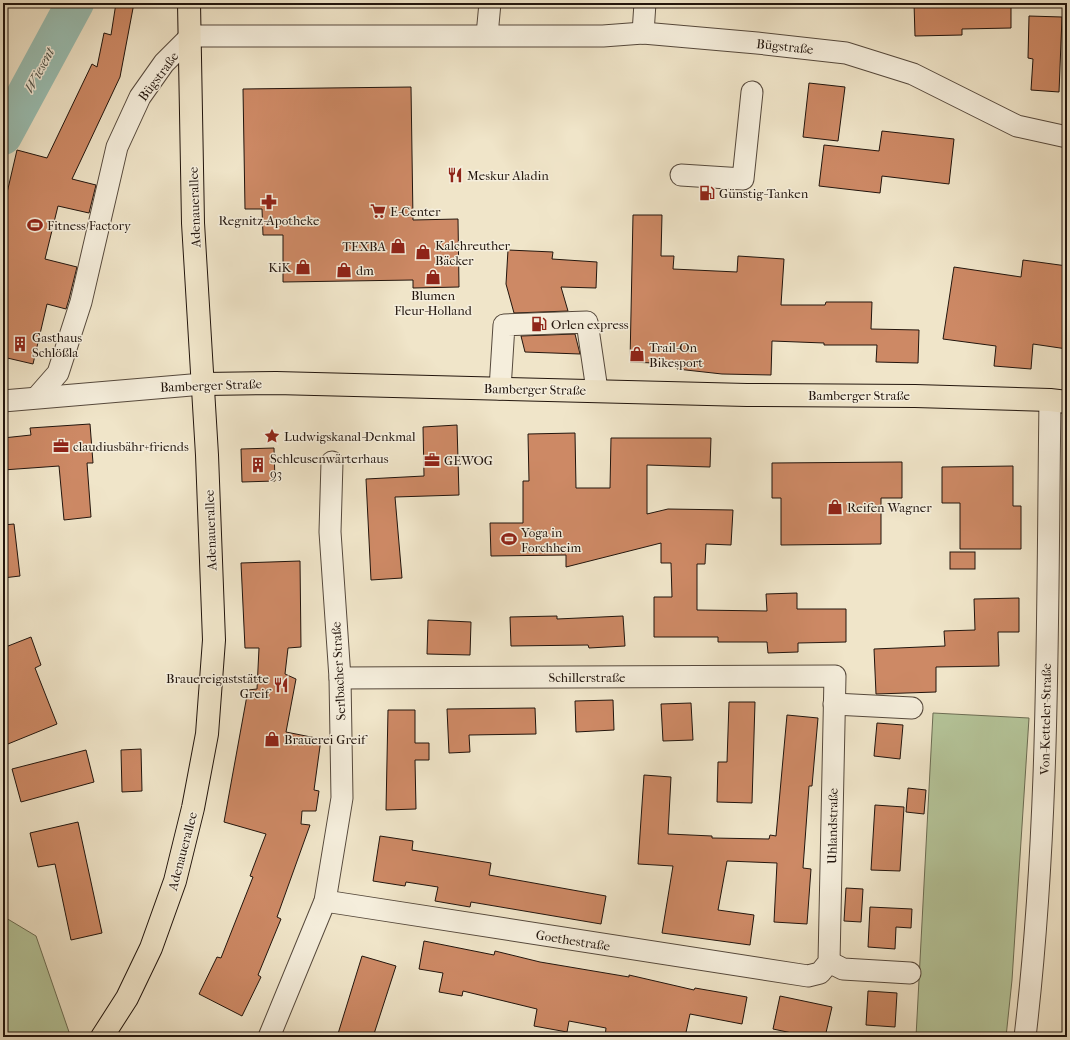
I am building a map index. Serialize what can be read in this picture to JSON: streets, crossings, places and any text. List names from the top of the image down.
{
  "streets": {
    "main road": ["Adenauerallee", "Bamberger Straße"],
    "street": [
      "Bügstraße",
      "Serlbacher Straße",
      "Schillerstraße",
      "Von-Ketteler-Straße",
      "Uhlandstraße",
      "Goethestraße"
    ]
  },
  "crossings": [
    ["Bügstraße", "Adenauerallee"],
    ["Bügstraße", "Bamberger Straße"],
    ["Adenauerallee", "Bamberger Straße"],
    ["Bamberger Straße", "Von-Ketteler-Straße"],
    ["Serlbacher Straße", "Schillerstraße"],
    ["Serlbacher Straße", "Goethestraße"],
    ["Schillerstraße", "Uhlandstraße"],
    ["Uhlandstraße", "Goethestraße"]
  ],
  "water": ["Wiesent"],
  "places": {
    "restaurant": ["Meskur Aladin", "Brauereigaststätte Greif"],
    "fuel station": ["Günstig-Tanken", "Orlen express"],
    "pharmacy": ["Regnitz-Apotheke"],
    "supermarket": ["E-Center"],
    "sports": ["Fitness Factory", "Yoga in Forchheim"],
    "shop": [
      "TEXBA",
      "Kalchreuther Bäcker",
      "KiK",
      "dm",
      "Blumen Fleur-Holland",
      "Trail-On Bikesport",
      "Reifen Wagner",
      "Brauerei Greif"
    ],
    "building": ["Gasthaus Schlößla", "Schleusenwärterhaus 93"],
    "place": ["Ludwigskanal-Denkmal"],
    "office": ["claudiusbähr+friends", "GEWOG"]
  }
}
